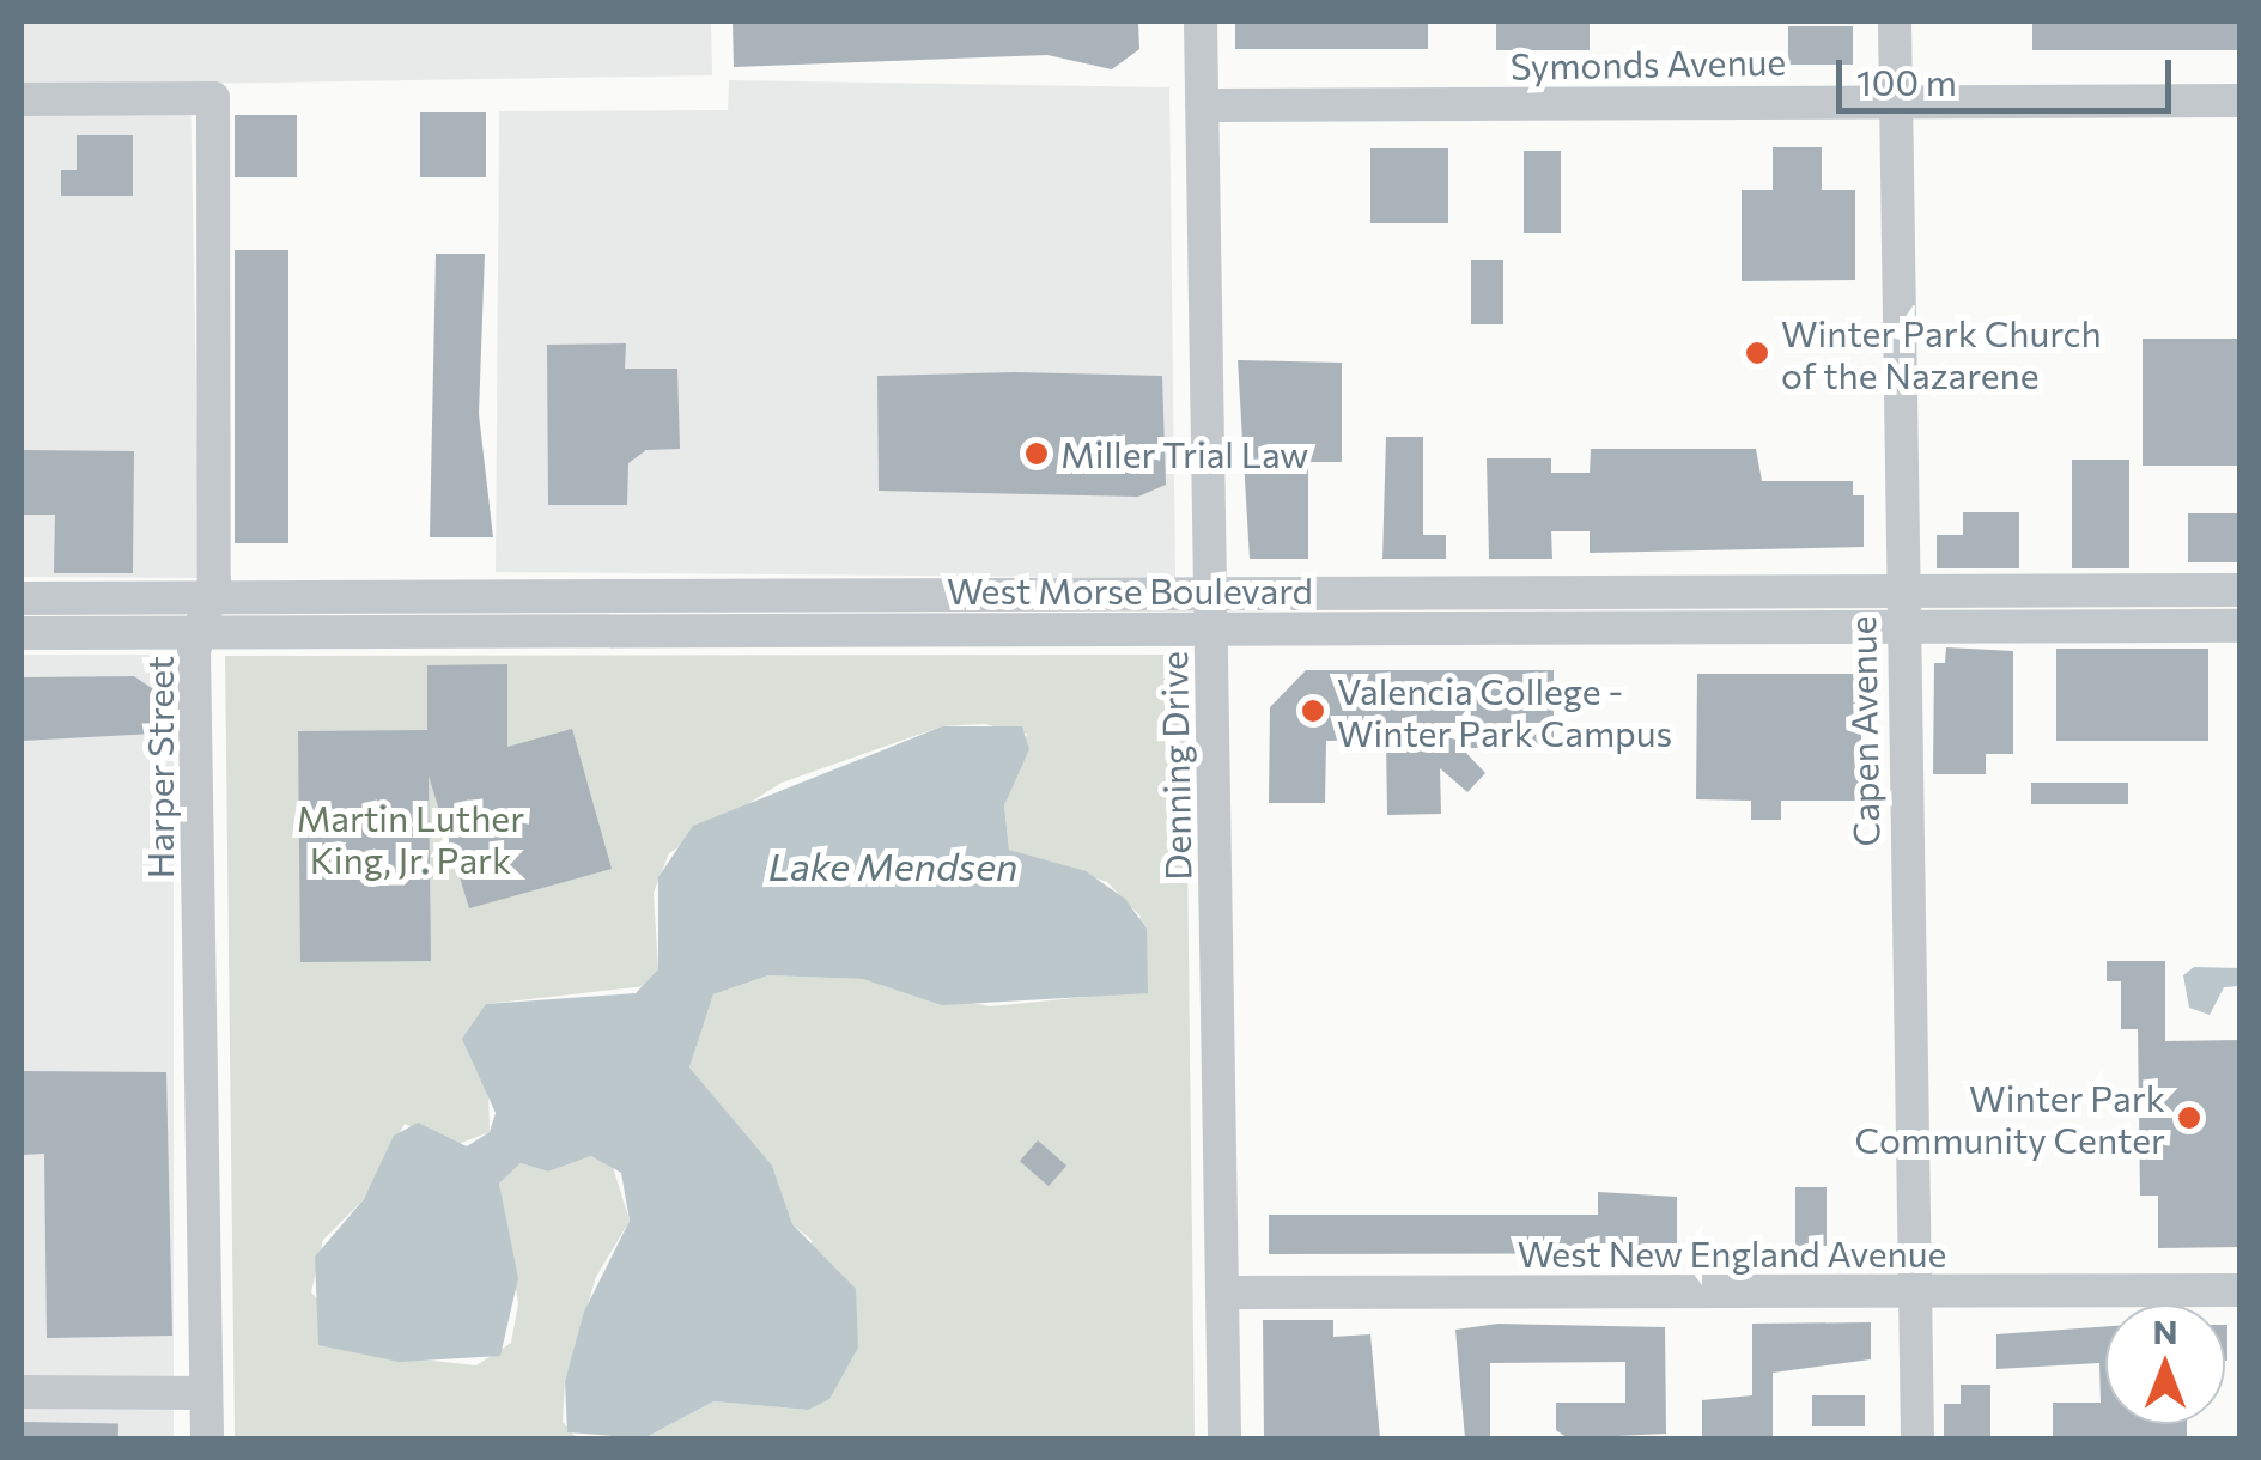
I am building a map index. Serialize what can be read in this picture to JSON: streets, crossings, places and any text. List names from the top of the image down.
{
  "streets": {
    "street": [
      "Symonds Avenue",
      "West Morse Boulevard",
      "Capen Avenue",
      "Denning Drive",
      "Harper Street",
      "West New England Avenue"
    ]
  },
  "crossings": [
    ["Symonds Avenue", "Capen Avenue"],
    ["Symonds Avenue", "Denning Drive"],
    ["West Morse Boulevard", "Capen Avenue"],
    ["West Morse Boulevard", "Denning Drive"],
    ["West Morse Boulevard", "Harper Street"],
    ["Capen Avenue", "West New England Avenue"],
    ["Denning Drive", "West New England Avenue"]
  ],
  "water": ["Lake Mendsen"],
  "parks": ["Martin Luther King, Jr. Park"],
  "places": [
    "Winter Park Church of the Nazarene",
    "Miller Trial Law",
    "Valencia College - Winter Park Campus",
    "Winter Park Community Center"
  ],
  "scale_bar": "100 m",
  "north": "top"
}
